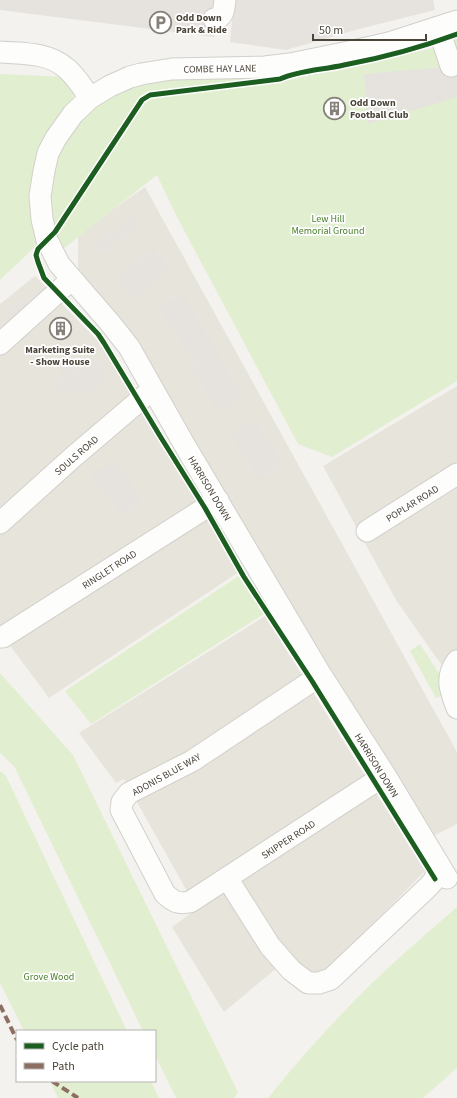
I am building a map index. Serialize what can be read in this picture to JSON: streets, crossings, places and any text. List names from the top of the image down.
{
  "streets": {
    "street": [
      "COMBE HAY LANE",
      "SOULS ROAD",
      "HARRISON DOWN",
      "POPLAR ROAD",
      "RINGLET ROAD",
      "ADONIS BLUE WAY",
      "SKIPPER ROAD"
    ]
  },
  "crossings": [
    ["COMBE HAY LANE", "HARRISON DOWN"],
    ["SOULS ROAD", "HARRISON DOWN"],
    ["HARRISON DOWN", "RINGLET ROAD"],
    ["HARRISON DOWN", "ADONIS BLUE WAY"],
    ["HARRISON DOWN", "SKIPPER ROAD"],
    ["ADONIS BLUE WAY", "SKIPPER ROAD"]
  ],
  "parks": ["Lew Hill Memorial Ground", "Grove Wood"],
  "places": {
    "parking": ["Odd Down Park & Ride"],
    "building": ["Odd Down Football Club", "Marketing Suite - Show House"]
  },
  "legend": ["Cycle path", "Path"],
  "scale_bar": "50 m"
}
